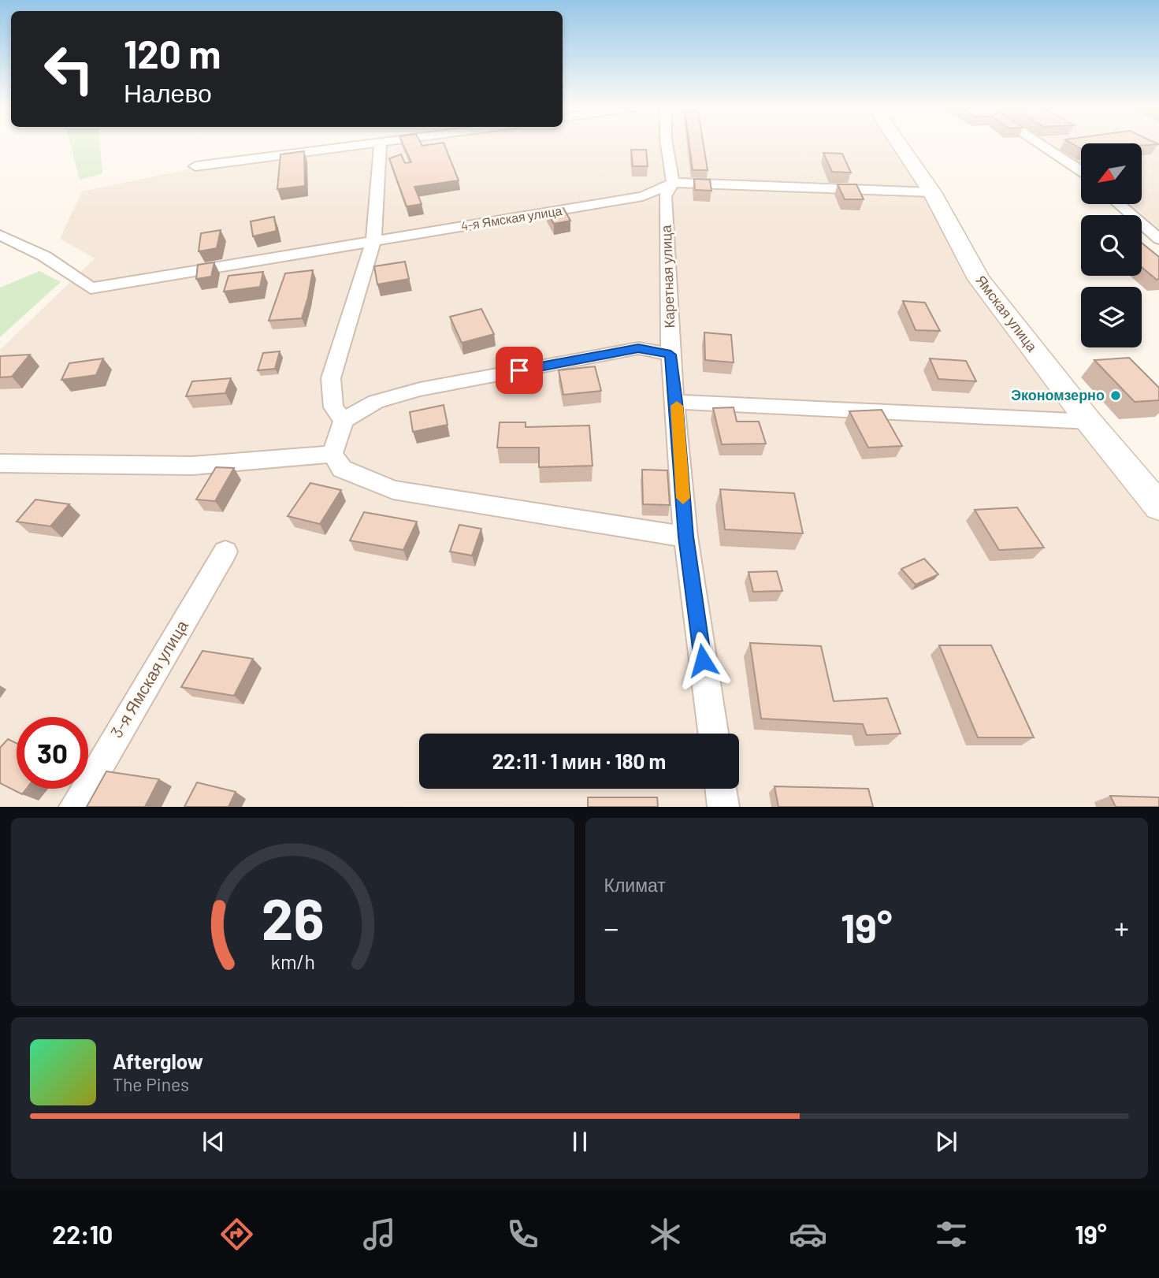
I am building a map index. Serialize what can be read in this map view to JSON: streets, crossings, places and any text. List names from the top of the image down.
{
  "streets": {
    "street": [
      "4-я Ямская улица",
      "Каретная улица",
      "Ямская улица",
      "3-я Ямская улица"
    ]
  },
  "crossings": [
    ["4-я Ямская улица", "Каретная улица"],
    ["4-я Ямская улица", "Ямская улица"]
  ],
  "places": ["Экономзерно"],
  "north": "bottom left",
  "page": {
    "turn": ["120 m", "Налево"],
    "limit": "30",
    "trip": "22:11 · 1 мин · 180 m",
    "tile": "Климат",
    "heat": ["−", "19°", "+"],
    "song": ["Afterglow", "The Pines"],
    "tabs": ["22:10", "19°"],
    "gauge": ["26", "km/h"]
  }
}
